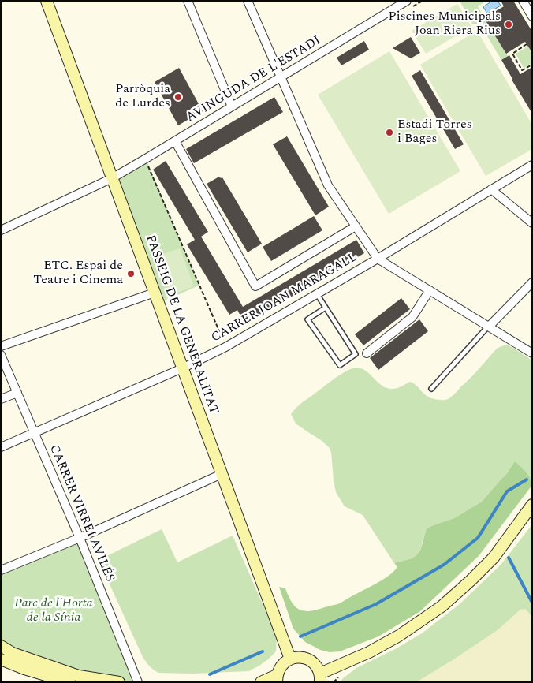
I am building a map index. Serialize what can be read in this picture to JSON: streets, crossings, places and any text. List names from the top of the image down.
{
  "streets": {
    "street": [
      "AVINGUDA DE L'ESTADI",
      "CARRER JOAN MARAGALL",
      "PASSEIG DE LA GENERALITAT",
      "CARRER VIRREI AVILÉS"
    ]
  },
  "crossings": [
    ["AVINGUDA DE L'ESTADI", "PASSEIG DE LA GENERALITAT"],
    ["CARRER JOAN MARAGALL", "PASSEIG DE LA GENERALITAT"],
    ["CARRER JOAN MARAGALL", "CARRER VIRREI AVILÉS"]
  ],
  "parks": ["Parc de l'Horta de la Sínia"],
  "places": [
    "Piscines Municipals Joan Riera Rius",
    "Parròquia de Lurdes",
    "Estadi Torres i Bages",
    "ETC. Espai de Teatre i Cinema"
  ]
}
